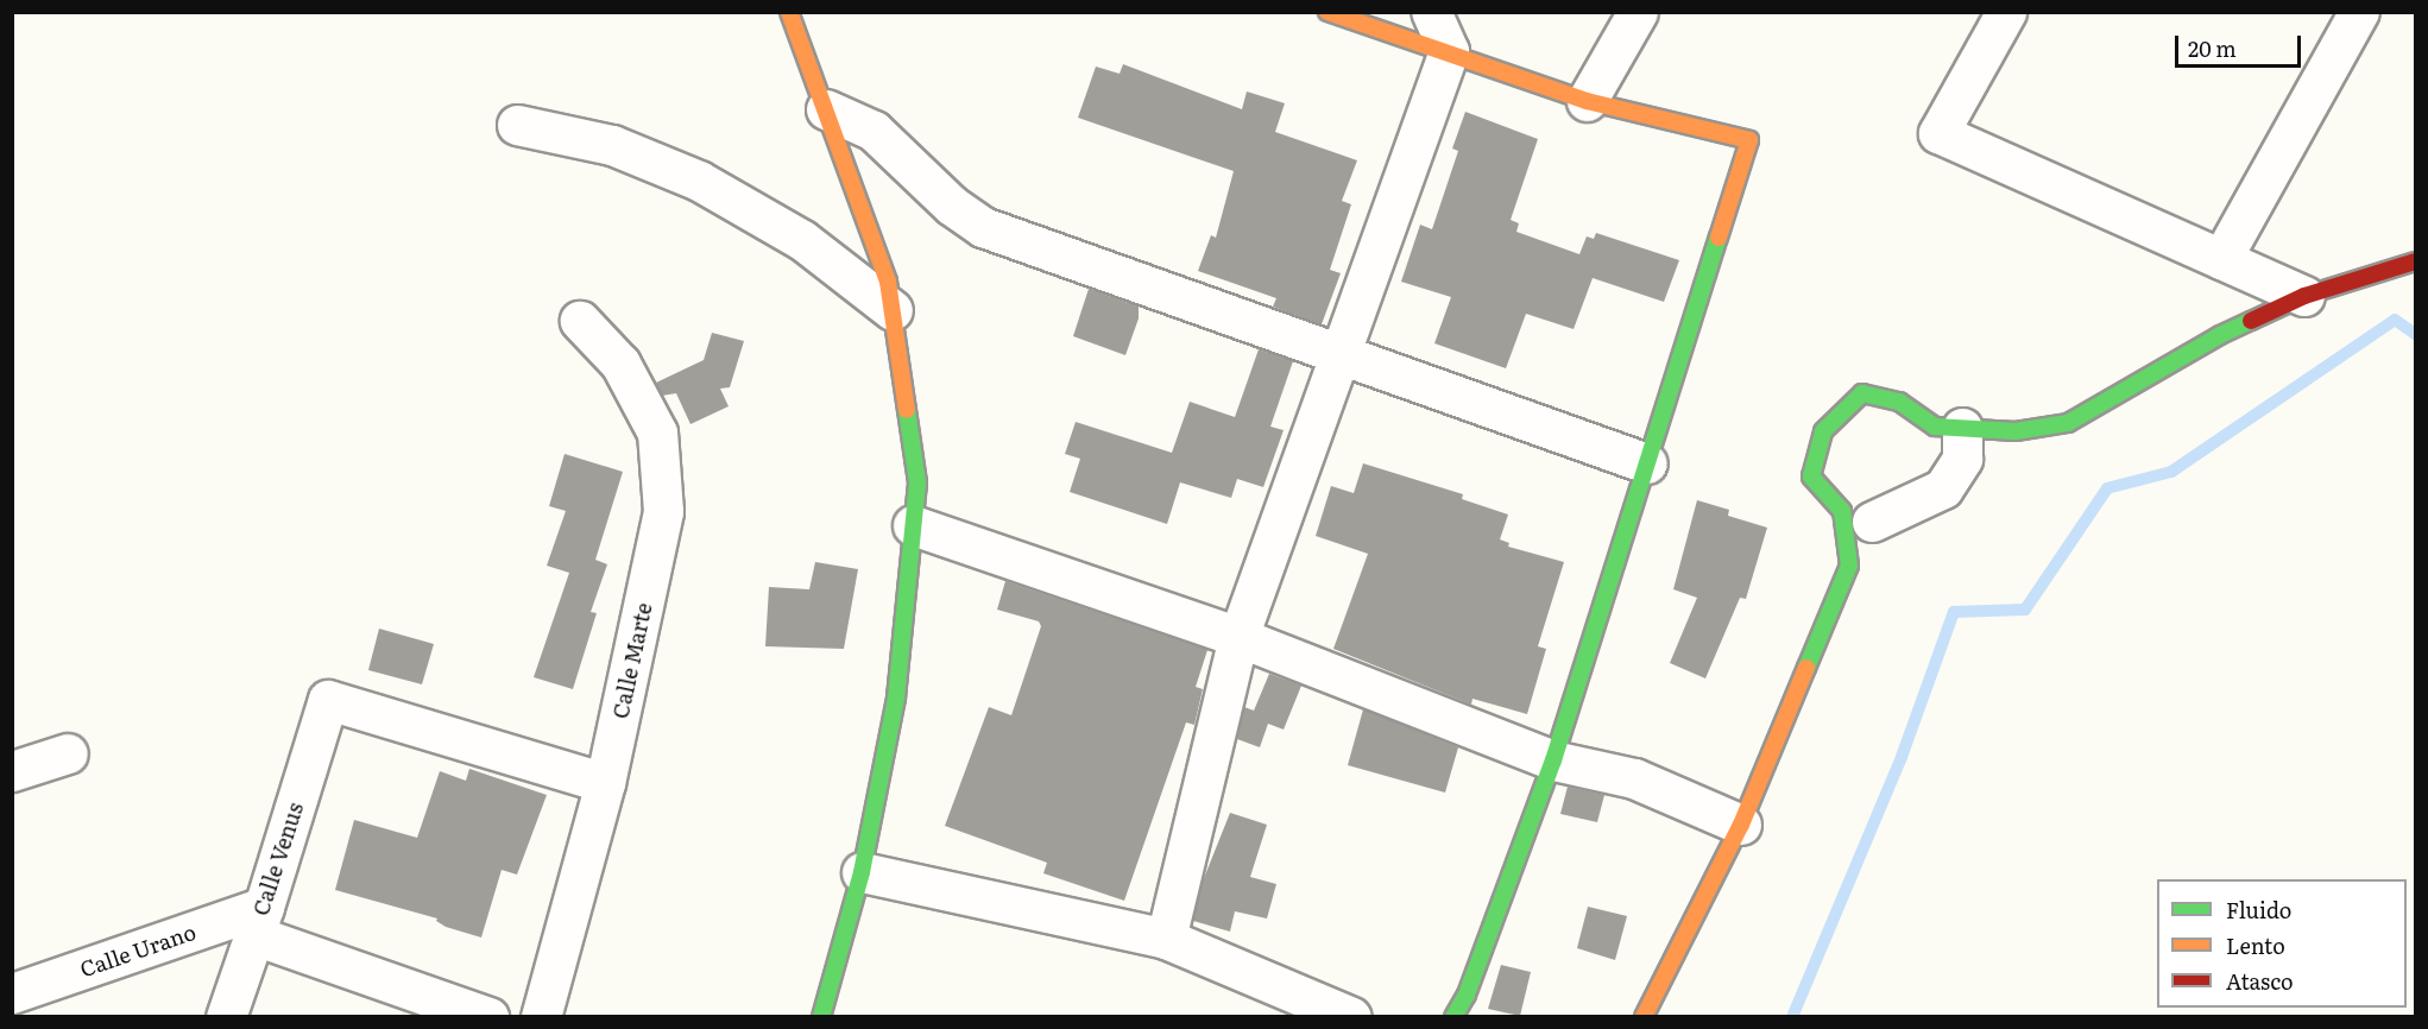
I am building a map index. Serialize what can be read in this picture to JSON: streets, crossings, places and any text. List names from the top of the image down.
{
  "streets": {
    "street": ["Calle Marte", "Calle Venus", "Calle Urano"]
  },
  "crossings": [
    ["Calle Marte", "Calle Venus"],
    ["Calle Venus", "Calle Urano"]
  ],
  "legend": ["Fluido", "Lento", "Atasco"],
  "scale_bar": "20 m"
}
